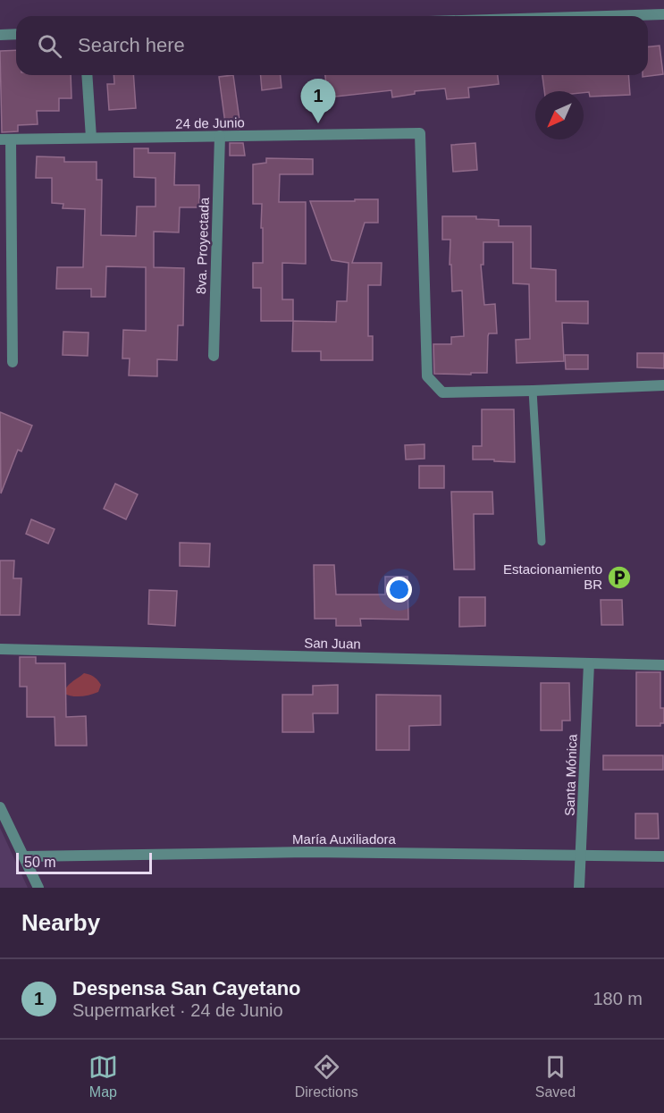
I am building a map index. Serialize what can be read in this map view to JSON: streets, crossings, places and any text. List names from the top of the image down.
{
  "streets": {
    "street": [
      "24 de Junio",
      "8va. Proyectada",
      "San Juan",
      "Santa Mónica",
      "María Auxiliadora"
    ]
  },
  "crossings": [
    ["24 de Junio", "8va. Proyectada"],
    ["San Juan", "Santa Mónica"],
    ["Santa Mónica", "María Auxiliadora"]
  ],
  "places": {
    "parking": ["Estacionamiento BR"]
  },
  "scale_bar": "50 m",
  "north": "bottom left",
  "page": {
    "search": "Search here",
    "pins": "1",
    "scale": "50 m",
    "heading": "Nearby",
    "list": [
      {
        "mark": "1",
        "name": "Despensa San Cayetano",
        "note": "Supermarket · 24 de Junio",
        "value": "180 m"
      }
    ],
    "nav": ["Map", "Directions", "Saved"]
  }
}
